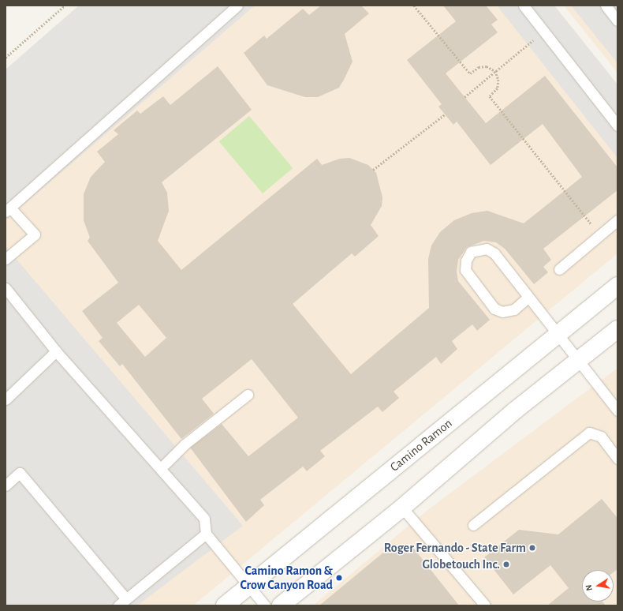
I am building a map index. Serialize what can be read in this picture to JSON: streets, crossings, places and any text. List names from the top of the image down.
{
  "streets": {
    "street": ["Camino Ramon"]
  },
  "places": ["Roger Fernando - State Farm", "Globetouch Inc.", "Camino Ramon & Crow Canyon Road"],
  "north": "left"
}
